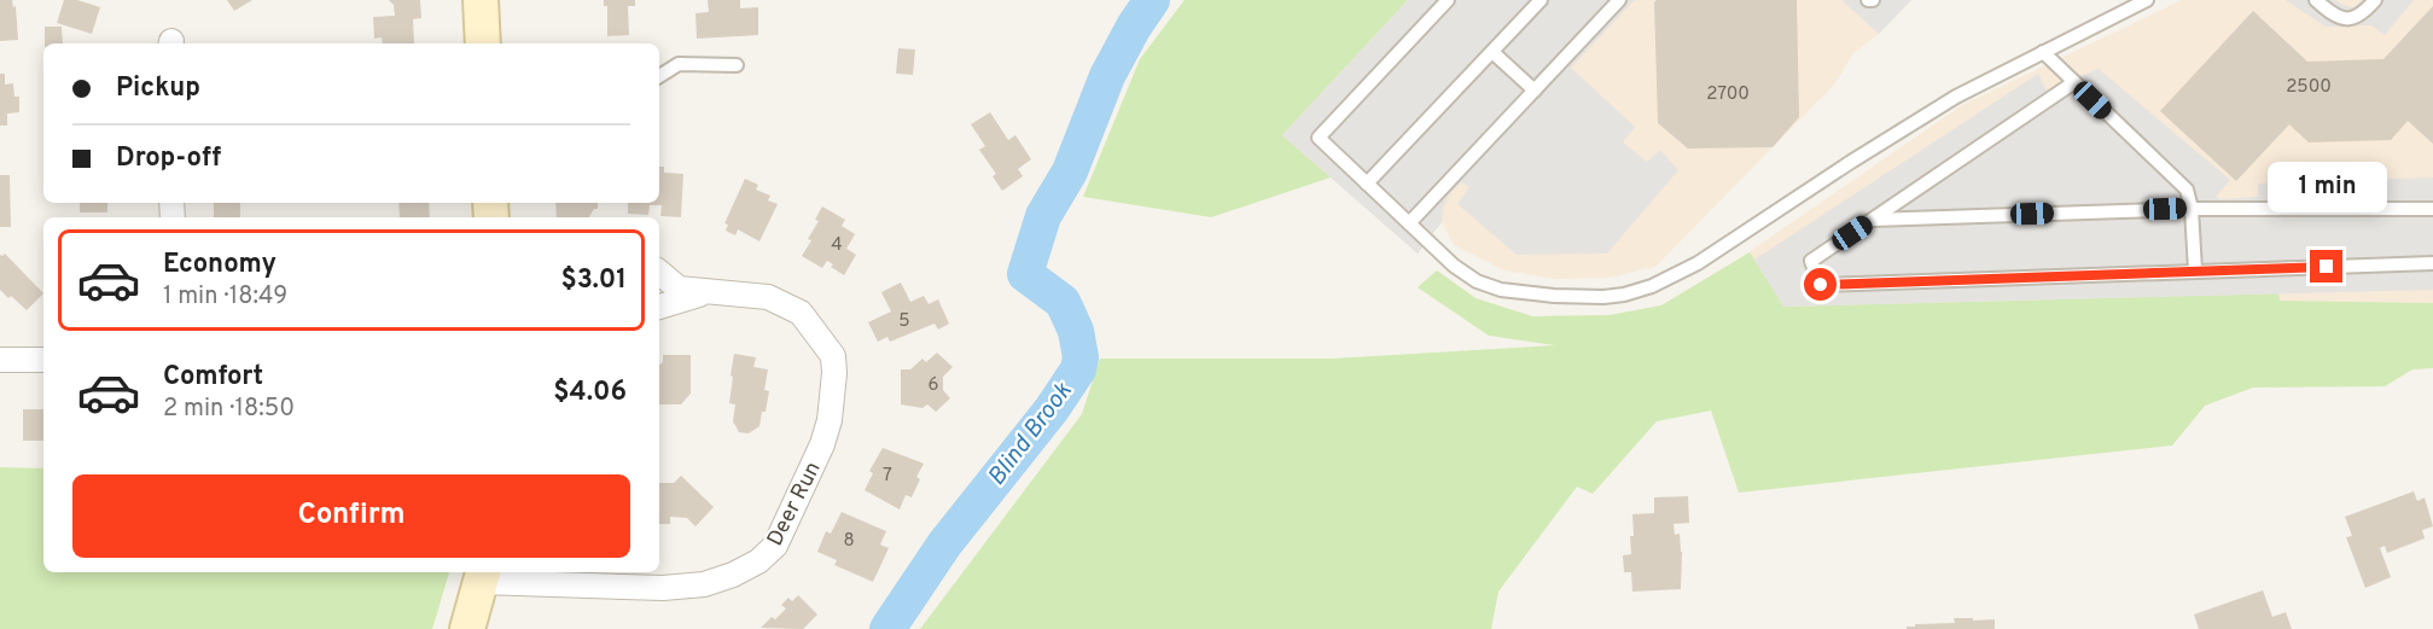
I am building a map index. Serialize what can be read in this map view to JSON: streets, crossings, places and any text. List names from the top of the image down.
{
  "streets": {
    "street": ["Deer Run"]
  },
  "water": ["Blind Brook"],
  "house_numbers": [
    "2500",
    "2700",
    "4",
    "5",
    "6",
    "7",
    "8"
  ],
  "page": {
    "banner": ["Pickup", "Drop-off"],
    "bubble": "1 min",
    "list": [
      {
        "name": "Economy",
        "note": "1 min · 18:49",
        "value": "$3.01"
      },
      {
        "name": "Comfort",
        "note": "2 min · 18:50",
        "value": "$4.06"
      }
    ],
    "buttons": "Confirm"
  }
}
